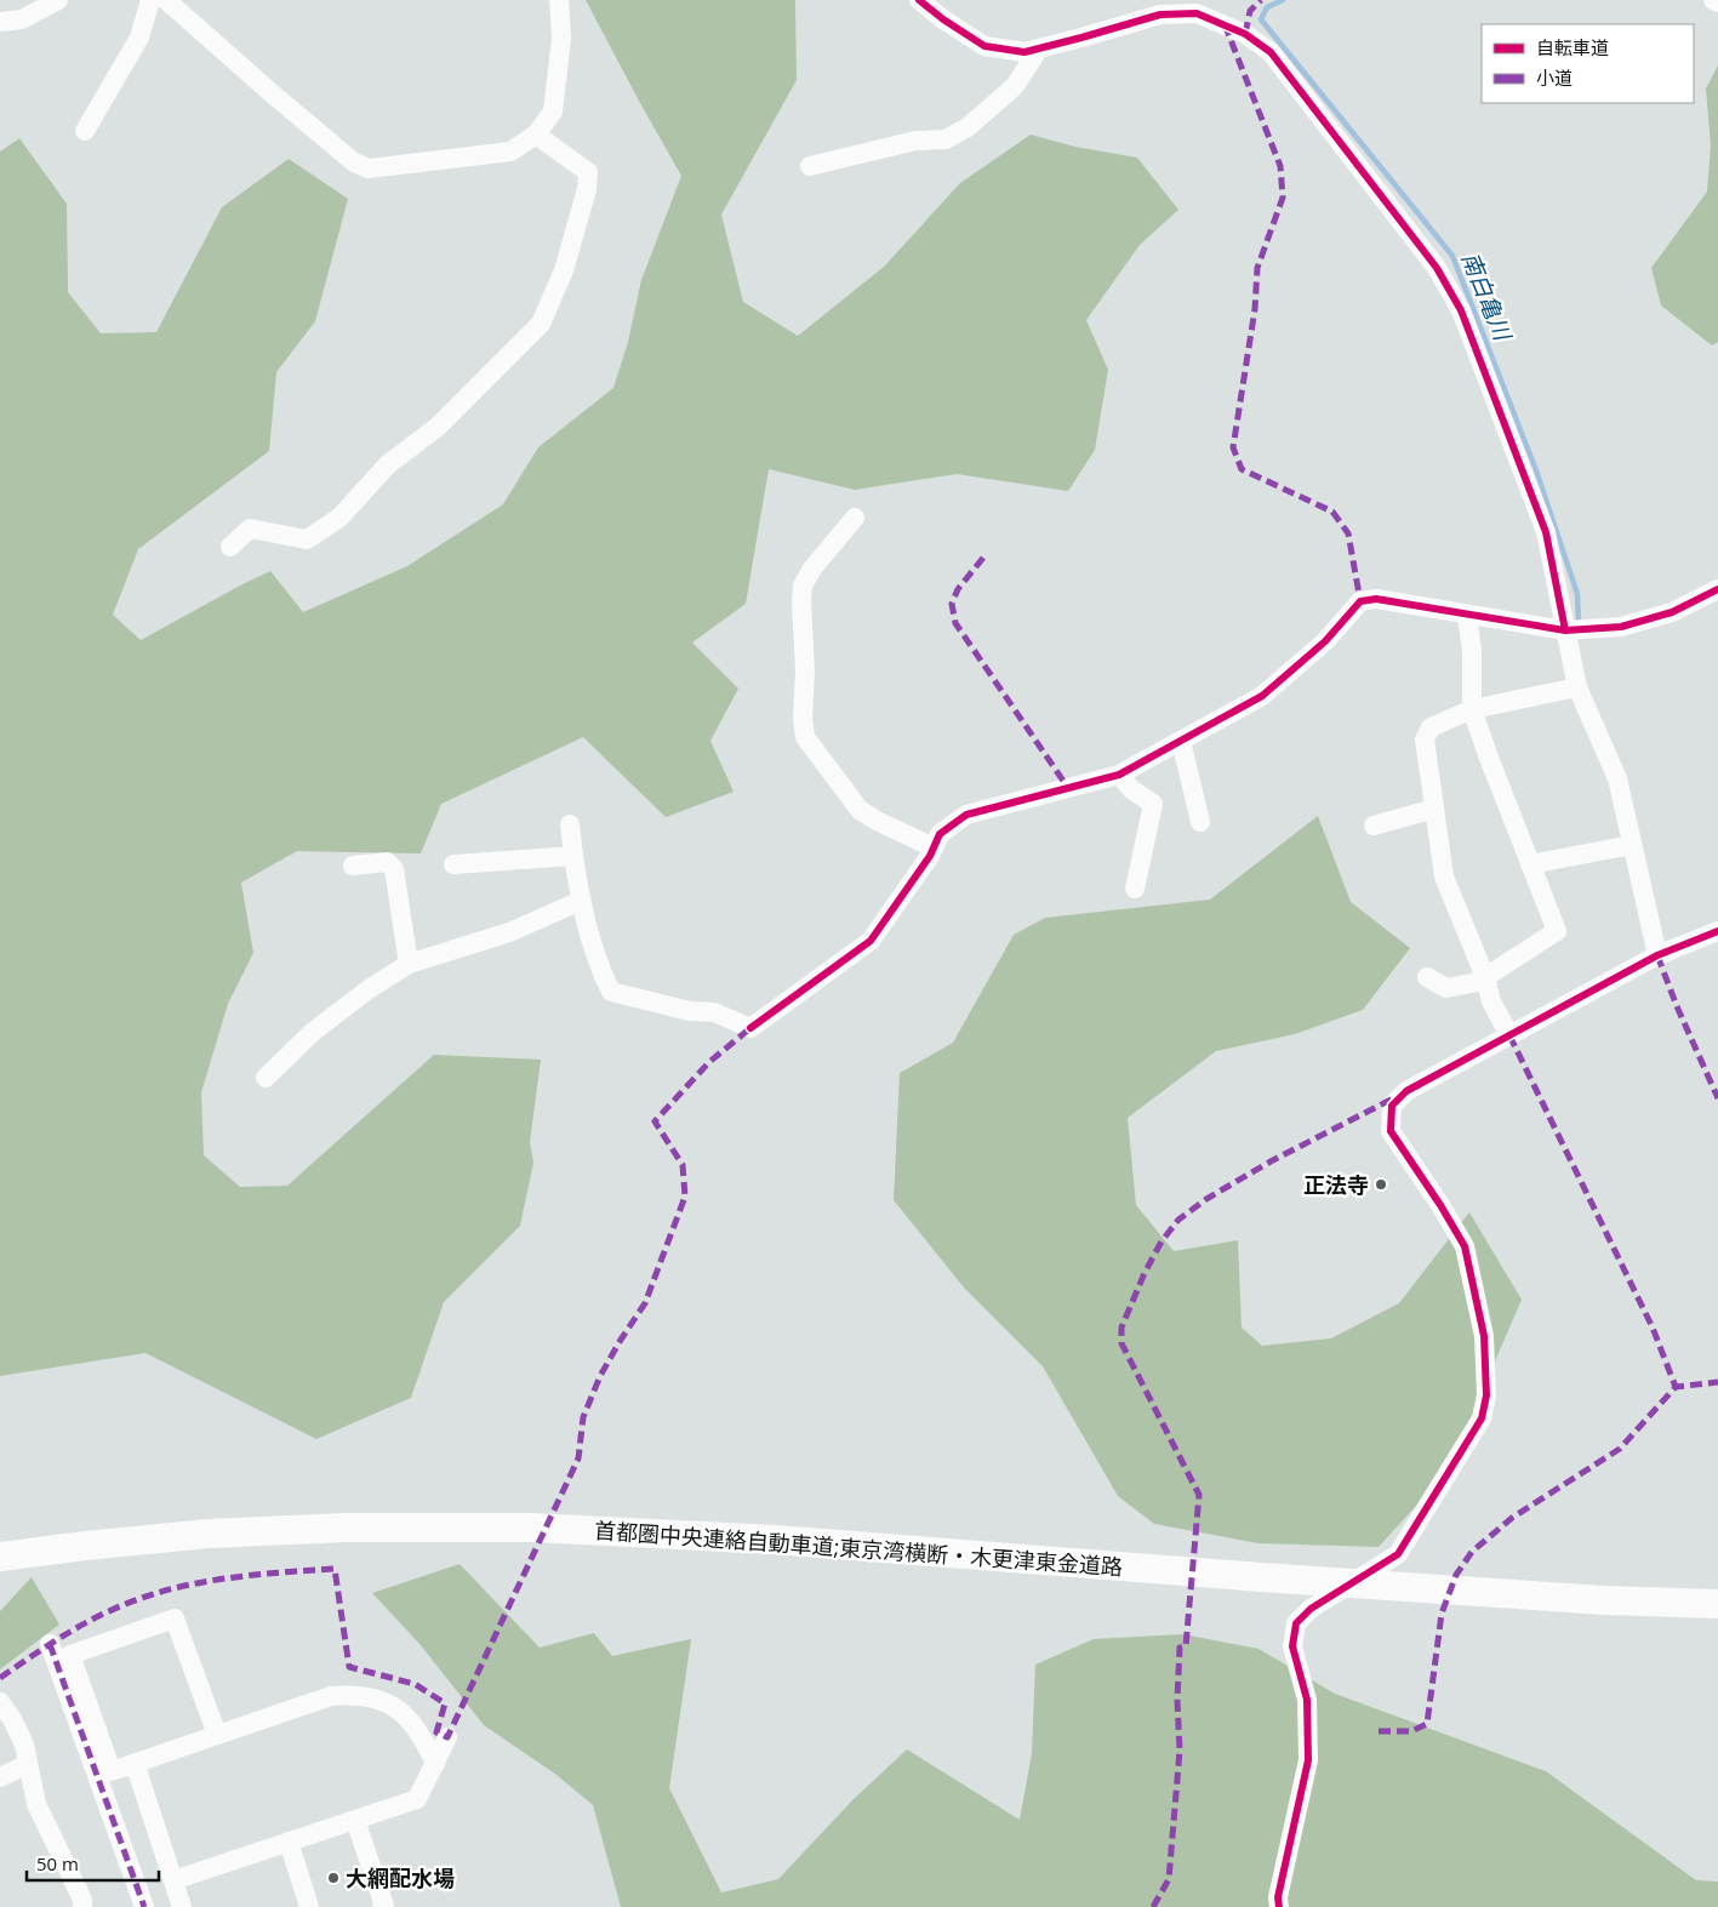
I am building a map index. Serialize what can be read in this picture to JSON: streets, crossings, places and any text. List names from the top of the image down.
{
  "streets": {
    "highway": ["首都圏中央連絡自動車道;東京湾横断・木更津東金道路"]
  },
  "water": ["南白亀川"],
  "places": ["正法寺", "大網配水場"],
  "legend": ["自転車道", "小道"],
  "scale_bar": "50 m"
}
